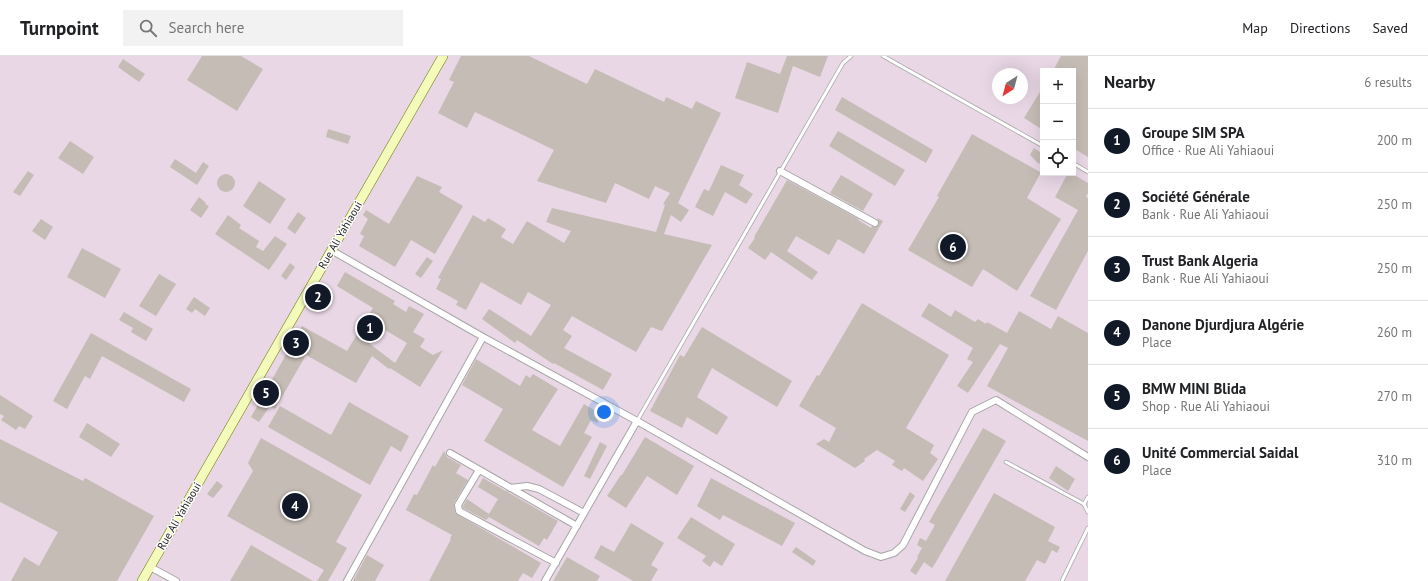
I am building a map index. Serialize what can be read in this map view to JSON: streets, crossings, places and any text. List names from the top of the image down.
{
  "streets": {
    "main road": ["Rue Ali Yahiaoui"]
  },
  "north": "bottom left",
  "page": {
    "header": "Turnpoint",
    "search": "Search here",
    "nav": ["Map", "Directions", "Saved"],
    "heading": ["Nearby", "6 results"],
    "map_buttons": ["+", "−"],
    "list": [
      {
        "mark": "1",
        "name": "Groupe SIM SPA",
        "note": "Office · Rue Ali Yahiaoui",
        "value": "200 m"
      },
      {
        "mark": "2",
        "name": "Société Générale",
        "note": "Bank · Rue Ali Yahiaoui",
        "value": "250 m"
      },
      {
        "mark": "3",
        "name": "Trust Bank Algeria",
        "note": "Bank · Rue Ali Yahiaoui",
        "value": "250 m"
      },
      {
        "mark": "4",
        "name": "Danone Djurdjura Algérie",
        "note": "Place",
        "value": "260 m"
      },
      {
        "mark": "5",
        "name": "BMW MINI Blida",
        "note": "Shop · Rue Ali Yahiaoui",
        "value": "270 m"
      },
      {
        "mark": "6",
        "name": "Unité Commercial Saidal",
        "note": "Place",
        "value": "310 m"
      }
    ],
    "pins": [
      "6",
      "2",
      "1",
      "3",
      "5",
      "4"
    ]
  }
}
